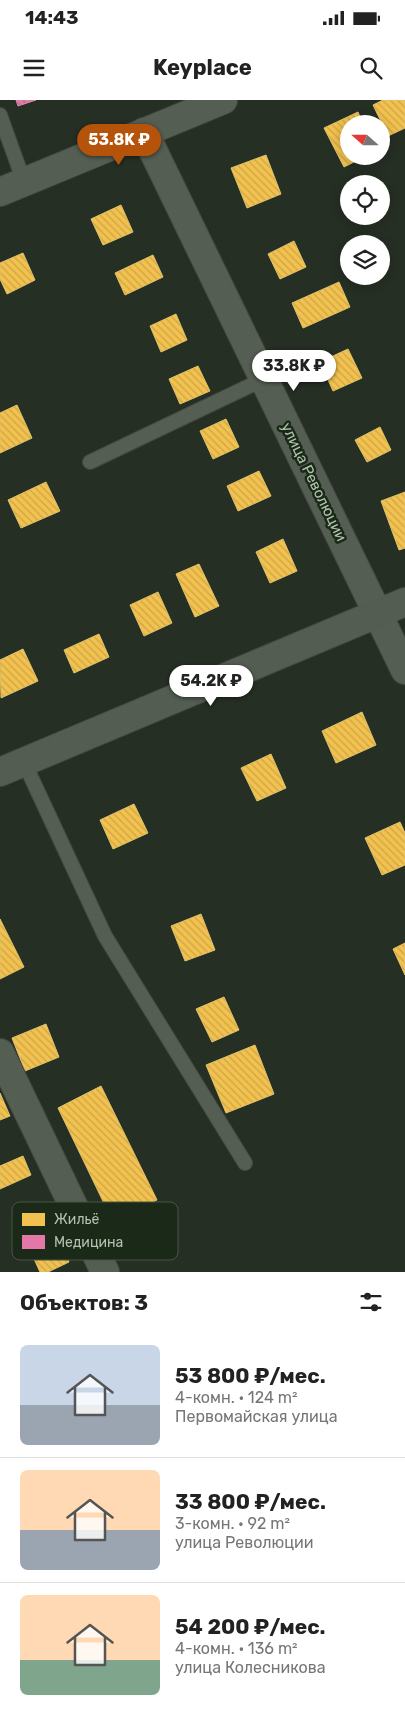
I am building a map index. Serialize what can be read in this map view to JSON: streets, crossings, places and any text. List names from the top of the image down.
{
  "streets": {
    "street": ["улица Революции"]
  },
  "legend": ["Жильё", "Медицина"],
  "north": "left",
  "page": {
    "status": "14:43",
    "header": "Keyplace",
    "price": ["53.8K ₽", "33.8K ₽", "54.2K ₽"],
    "heading": "Объектов: 3",
    "list": [
      {
        "name": "53 800 ₽/мес.",
        "note": "4-комн. · 124 m² · Первомайская улица"
      },
      {
        "name": "33 800 ₽/мес.",
        "note": "3-комн. · 92 m² · улица Революции"
      },
      {
        "name": "54 200 ₽/мес.",
        "note": "4-комн. · 136 m² · улица Колесникова"
      }
    ]
  }
}
